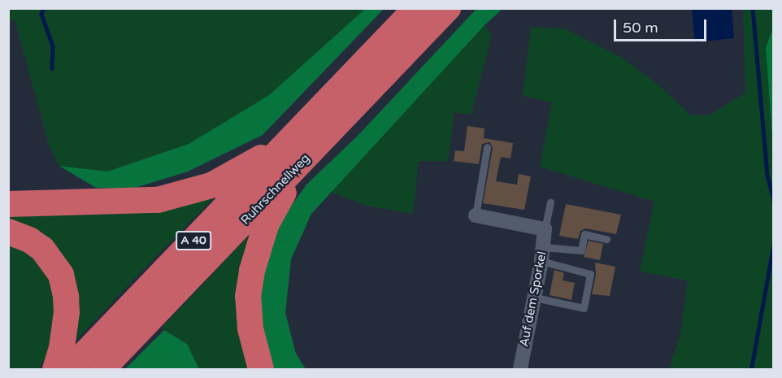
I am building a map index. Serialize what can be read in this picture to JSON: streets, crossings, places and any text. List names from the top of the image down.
{
  "streets": {
    "highway": ["Ruhrschnellweg", "A 40"],
    "street": ["Auf dem Sporkel"]
  },
  "scale_bar": "50 m"
}
